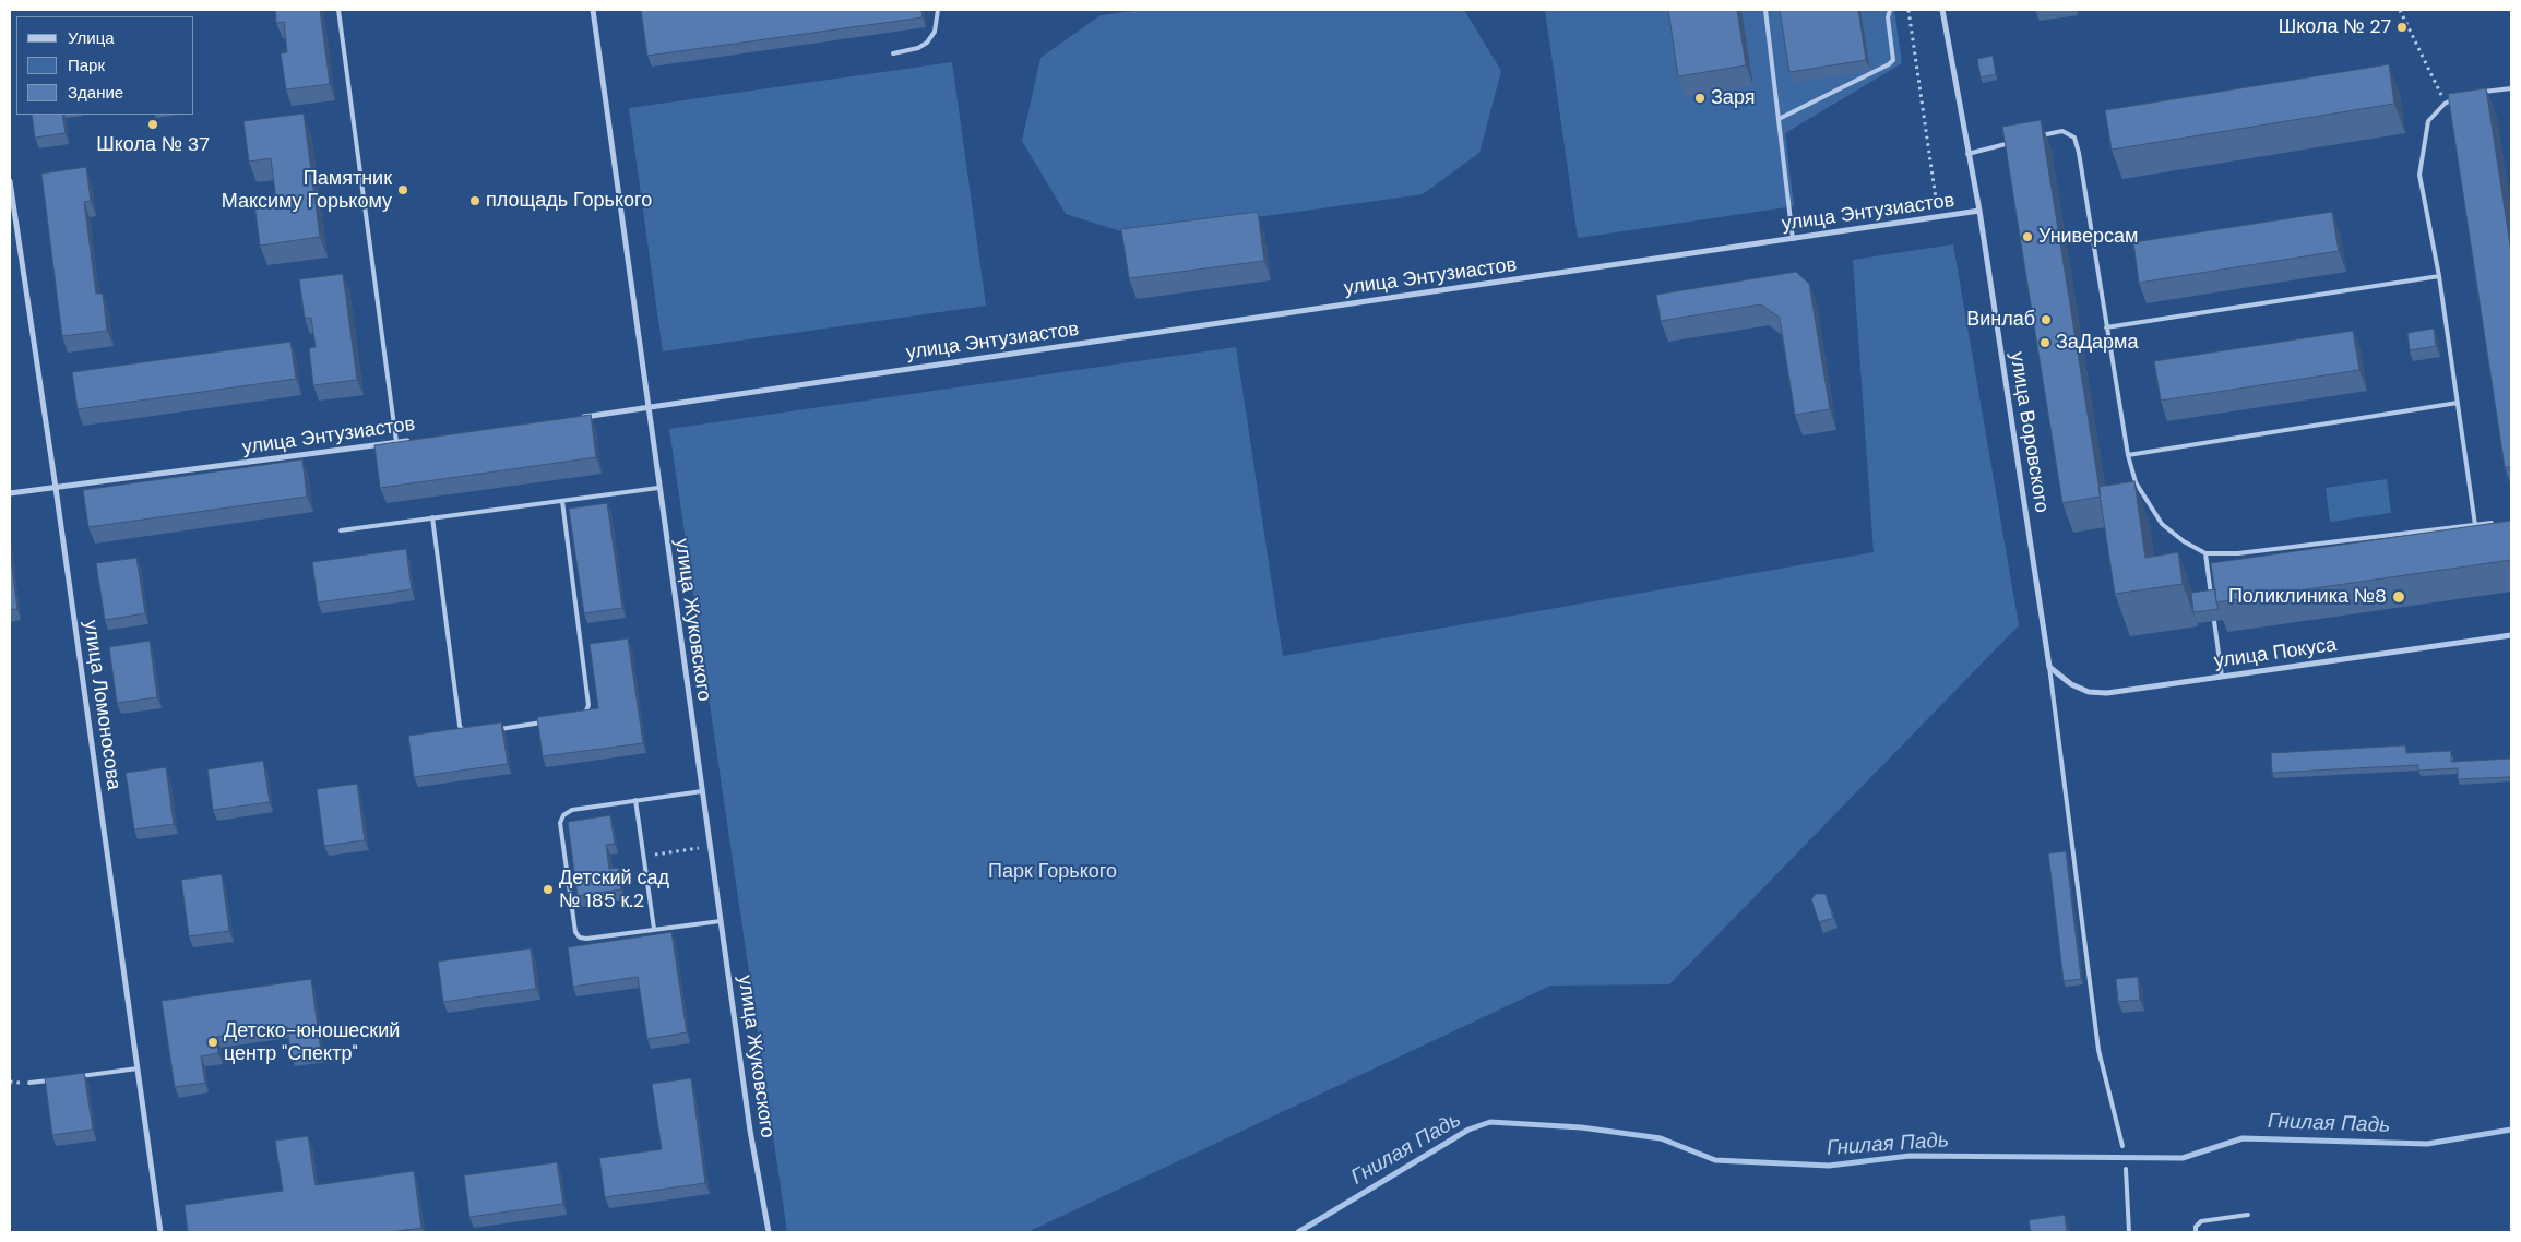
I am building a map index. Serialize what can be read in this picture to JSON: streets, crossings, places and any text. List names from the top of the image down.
{
  "streets": {
    "street": [
      "улица Энтузиастов",
      "улица Воровского",
      "улица Жуковского",
      "улица Покуса",
      "улица Ломоносова"
    ]
  },
  "crossings": [
    ["улица Энтузиастов", "улица Воровского"],
    ["улица Энтузиастов", "улица Жуковского"],
    ["улица Энтузиастов", "улица Ломоносова"],
    ["улица Воровского", "улица Покуса"]
  ],
  "water": ["Гнилая Падь"],
  "parks": ["Парк Горького"],
  "places": [
    "Школа № 27",
    "Заря",
    "Школа № 37",
    "Памятник Максиму Горькому",
    "площадь Горького",
    "Универсам",
    "Винлаб",
    "ЗаДарма",
    "Поликлиника №8",
    "Детский сад № 185 к.2",
    "Детско-юношеский центр \"Спектр\""
  ],
  "legend": ["Улица", "Парк", "Здание"]
}
